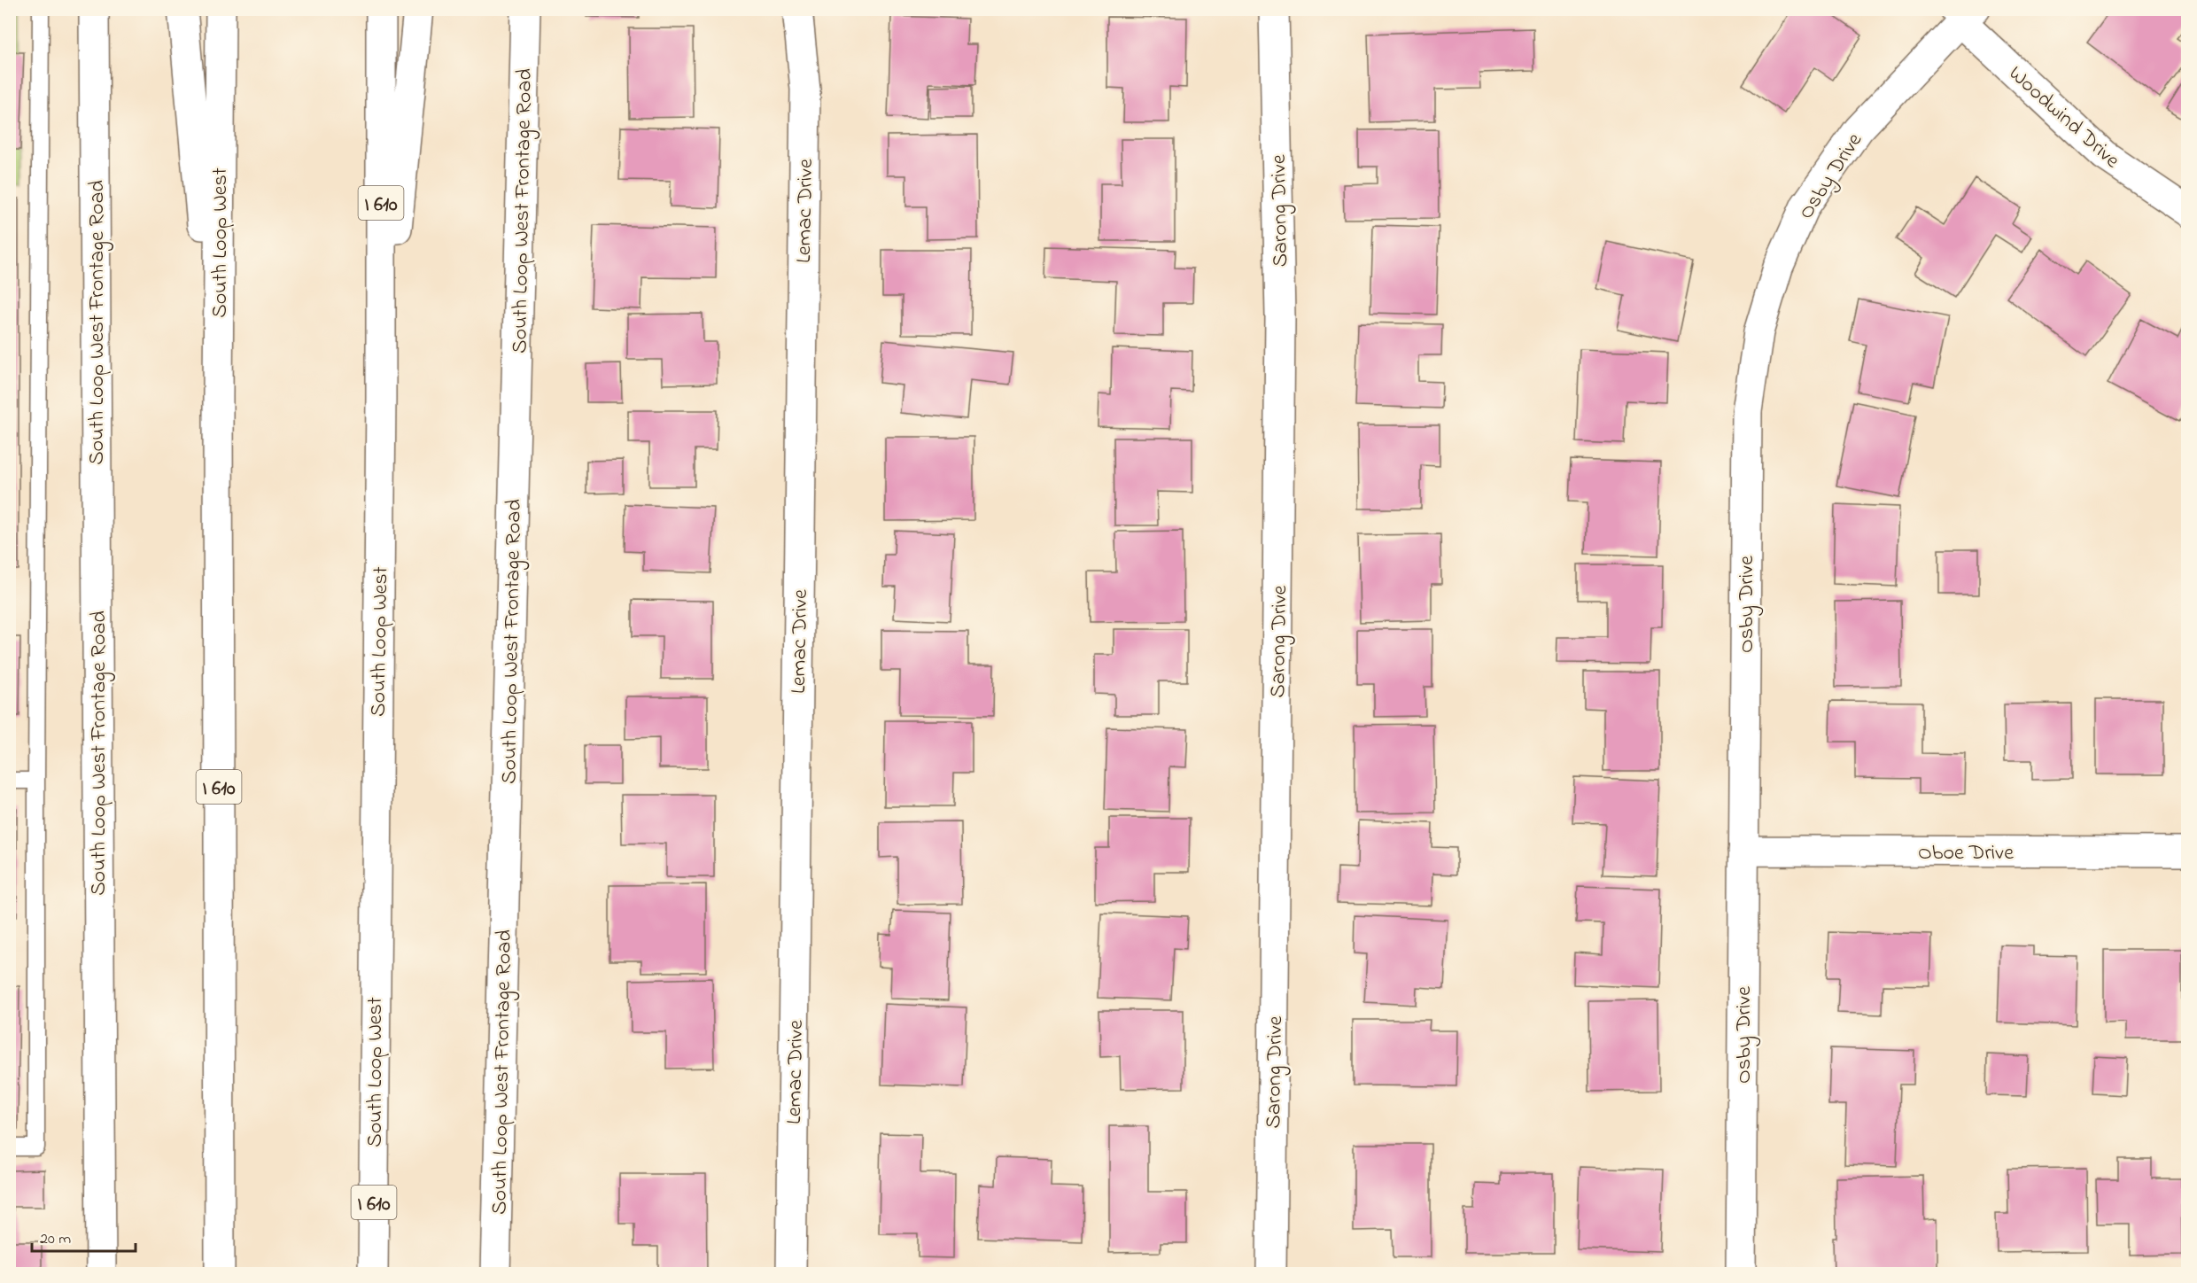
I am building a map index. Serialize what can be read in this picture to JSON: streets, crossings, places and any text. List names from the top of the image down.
{
  "streets": {
    "main road": [
      "Woodwind Drive",
      "Osby Drive",
      "I 610",
      "South Loop West Frontage Road",
      "Lemac Drive",
      "Sarong Drive",
      "South Loop West",
      "Oboe Drive"
    ]
  },
  "crossings": [
    ["Woodwind Drive", "Osby Drive"],
    ["Osby Drive", "Oboe Drive"]
  ],
  "scale_bar": "20 m"
}
